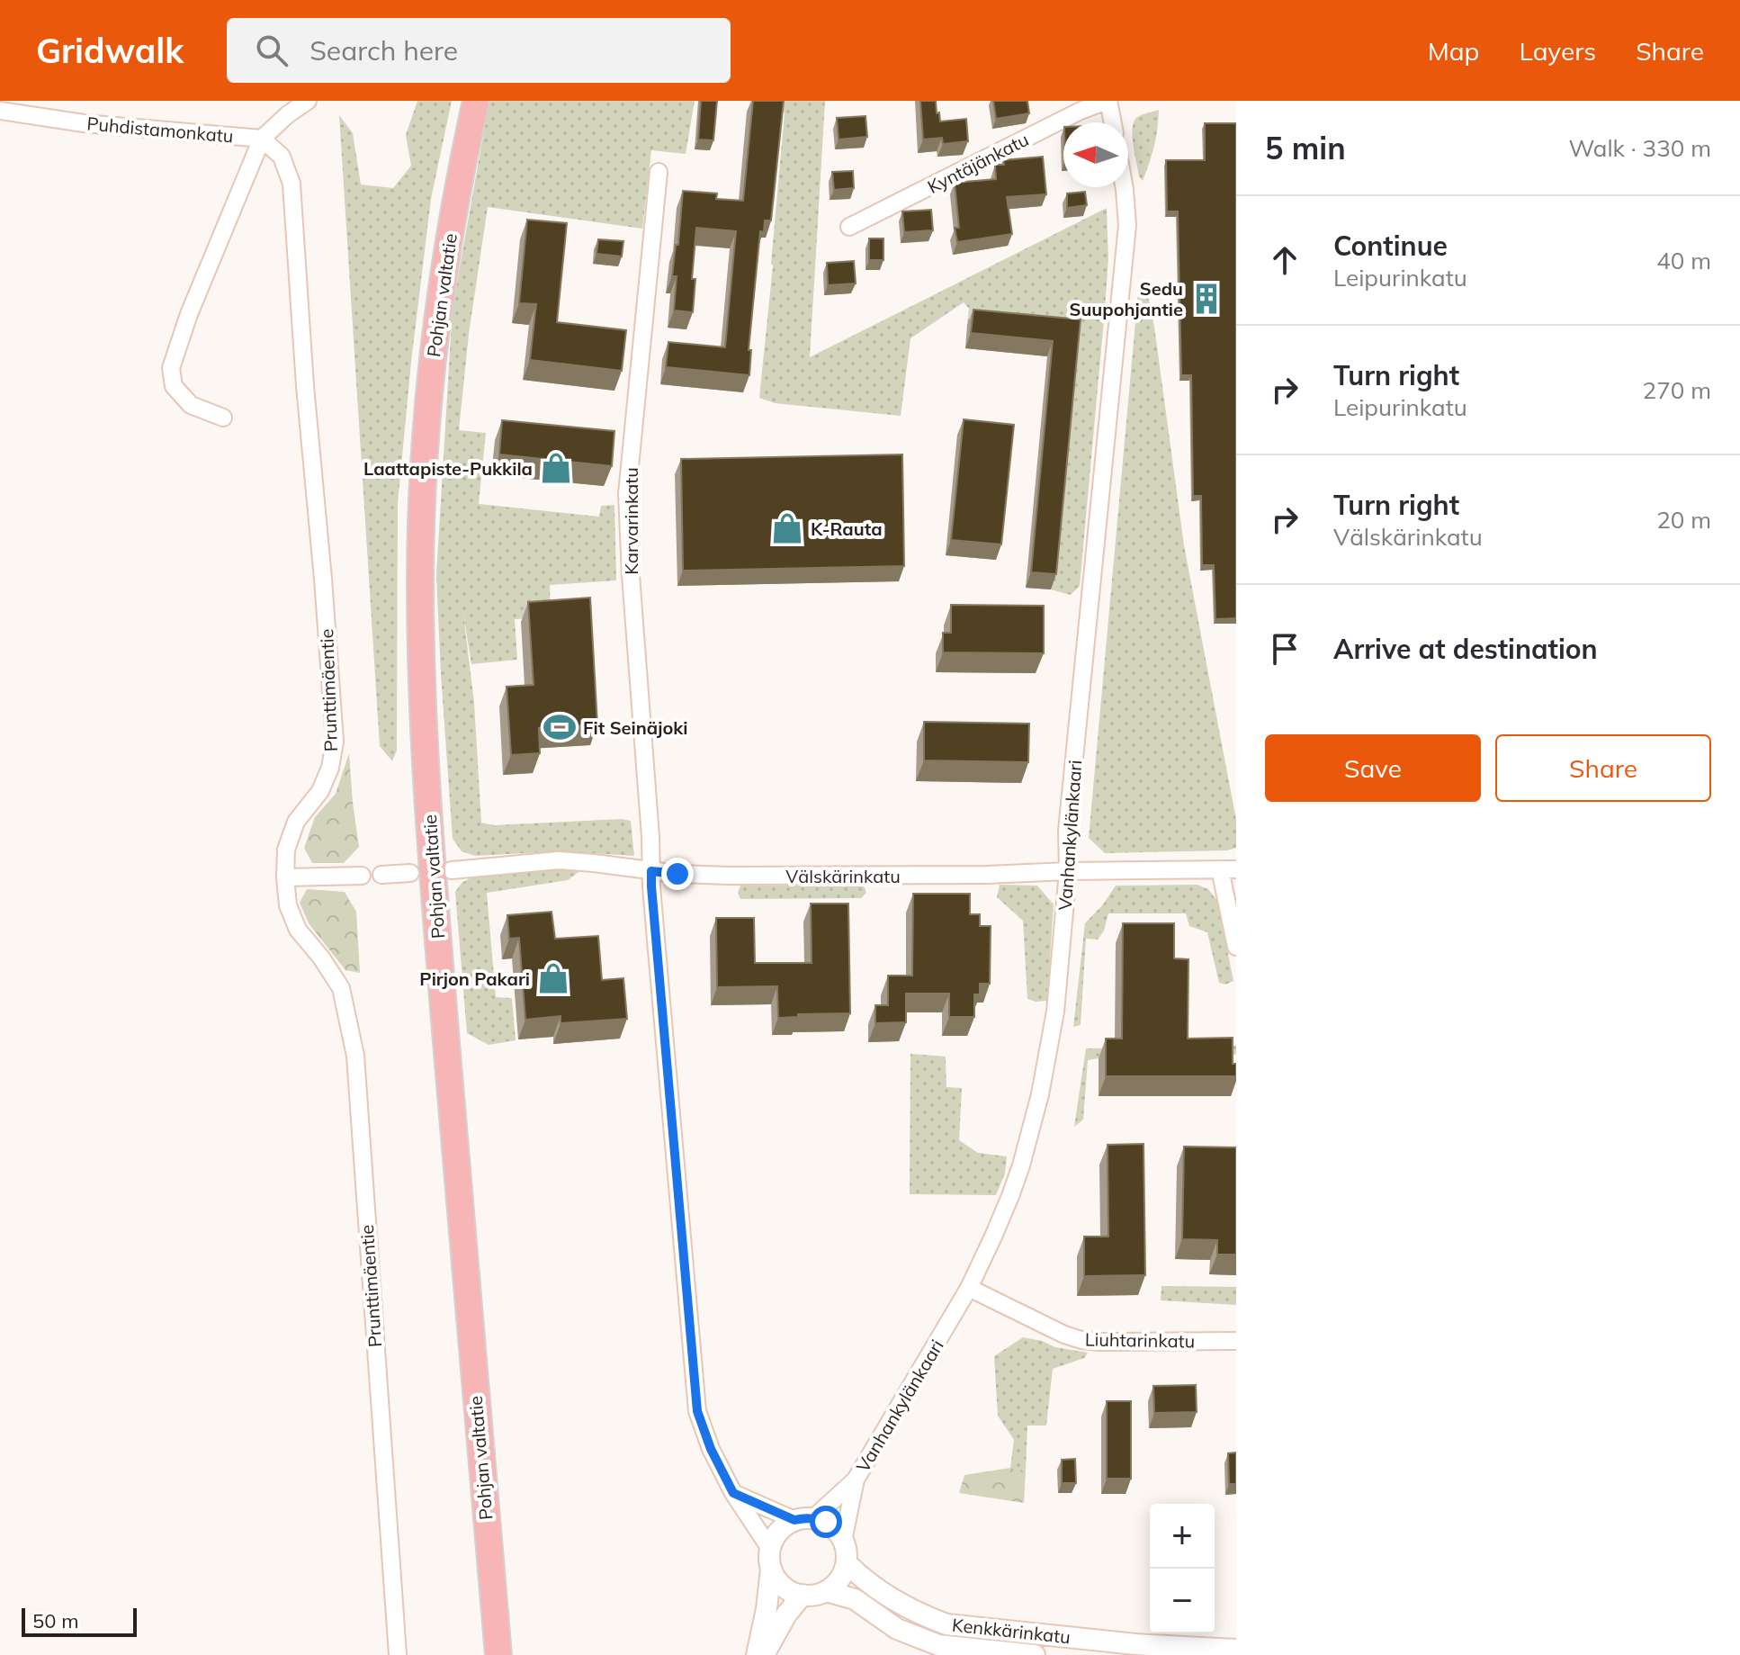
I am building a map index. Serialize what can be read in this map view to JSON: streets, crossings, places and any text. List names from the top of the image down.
{
  "streets": {
    "main road": ["Pohjan valtatie"],
    "street": [
      "Puhdistamonkatu",
      "Kyntäjänkatu",
      "Karvarinkatu",
      "Prunttimäentie",
      "Vanhankylänkaari",
      "Välskärinkatu",
      "Liuhtarinkatu",
      "Kenkkärinkatu"
    ]
  },
  "crossings": [
    ["Puhdistamonkatu", "Prunttimäentie"],
    ["Karvarinkatu", "Vanhankylänkaari"],
    ["Karvarinkatu", "Välskärinkatu"],
    ["Karvarinkatu", "Kenkkärinkatu"],
    ["Vanhankylänkaari", "Välskärinkatu"],
    ["Vanhankylänkaari", "Liuhtarinkatu"],
    ["Vanhankylänkaari", "Kenkkärinkatu"]
  ],
  "places": {
    "building": ["Sedu Suupohjantie"],
    "shop": ["Laattapiste-Pukkila", "K-Rauta", "Pirjon Pakari"],
    "sports": ["Fit Seinäjoki"]
  },
  "scale_bar": "50 m",
  "north": "left",
  "page": {
    "header": "Gridwalk",
    "search": "Search here",
    "nav": ["Map", "Layers", "Share"],
    "heading": ["5 min", "Walk · 330 m"],
    "list": [
      ["Continue", "Leipurinkatu", "40 m"],
      ["Turn right", "Leipurinkatu", "270 m"],
      ["Turn right", "Välskärinkatu", "20 m"],
      "Arrive at destination"
    ],
    "buttons": ["Save", "Share"],
    "map_buttons": ["+", "−"],
    "scale": "50 m"
  }
}
